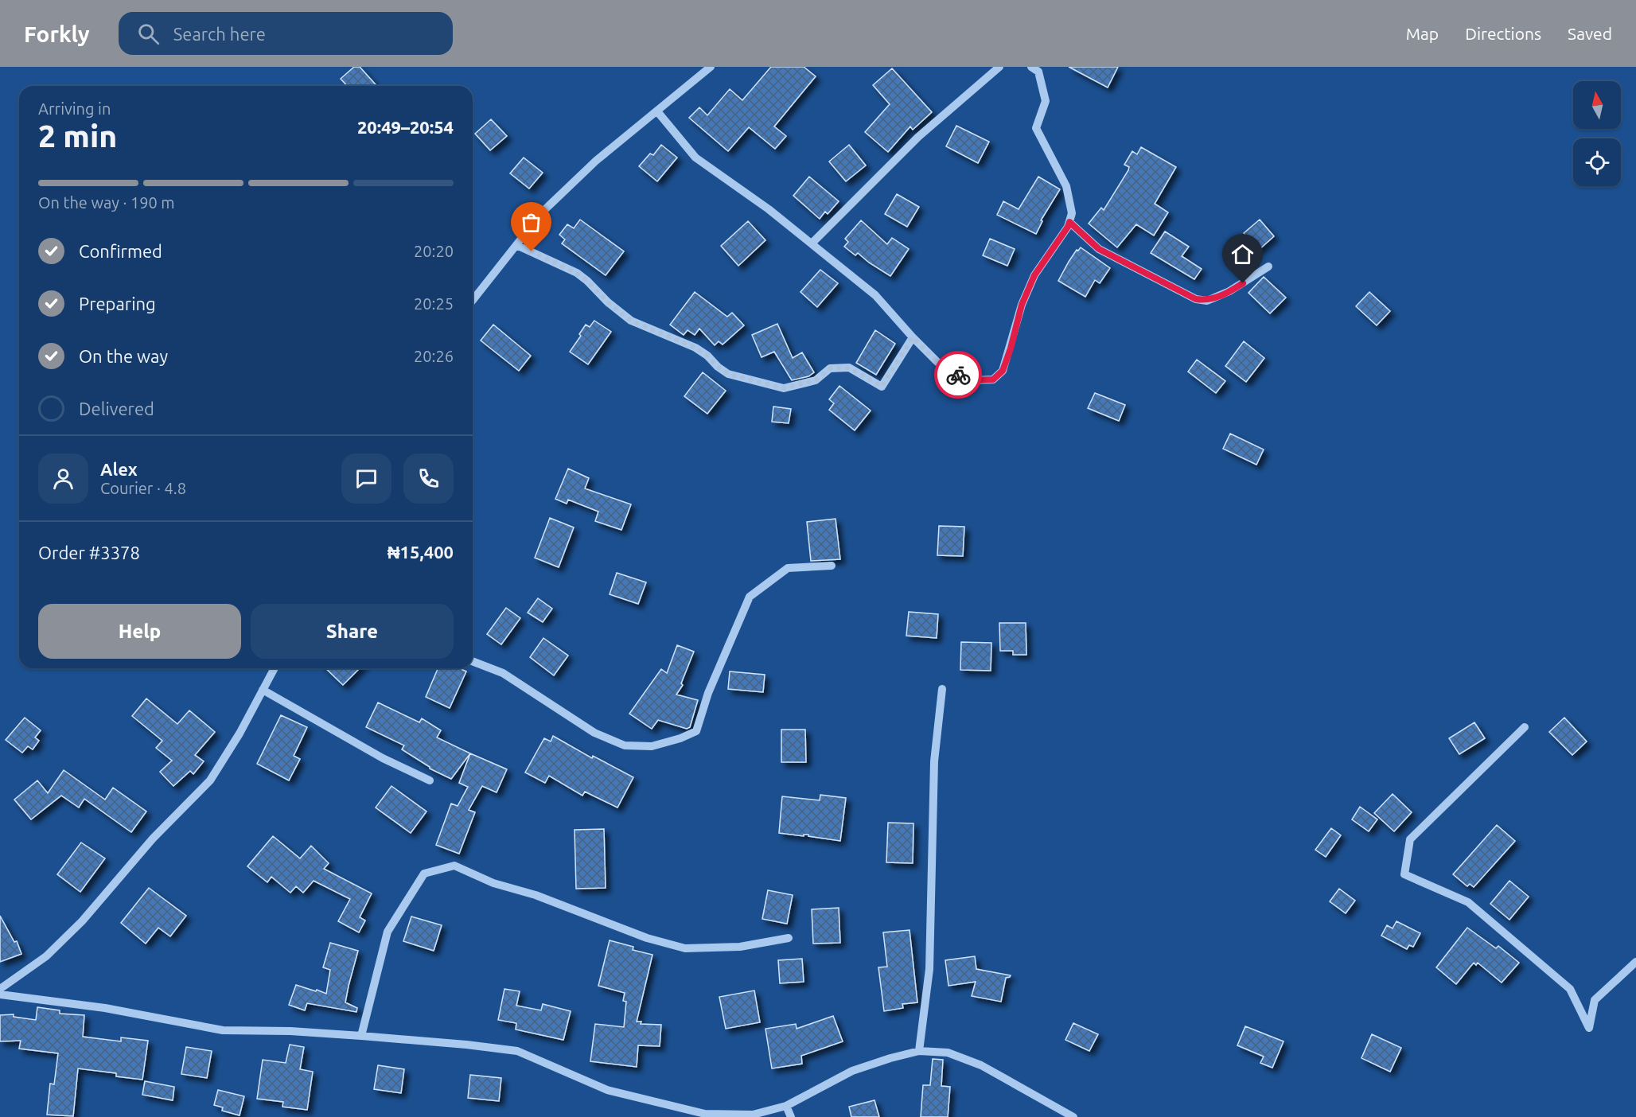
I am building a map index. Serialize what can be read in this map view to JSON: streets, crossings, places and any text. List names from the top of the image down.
{
  "north": "top",
  "page": {
    "header": "Forkly",
    "search": "Search here",
    "nav": ["Map", "Directions", "Saved"],
    "heading": ["2 min", "Arriving in", "20:49–20:54"],
    "panel": [
      "Alex",
      "Courier · 4.8",
      "Order #3378",
      "₦15,400"
    ],
    "bar": "On the way · 190 m",
    "list": [
      ["Confirmed", "20:20"],
      ["Preparing", "20:25"],
      ["On the way", "20:26"],
      "Delivered"
    ],
    "buttons": ["Help", "Share"]
  }
}
